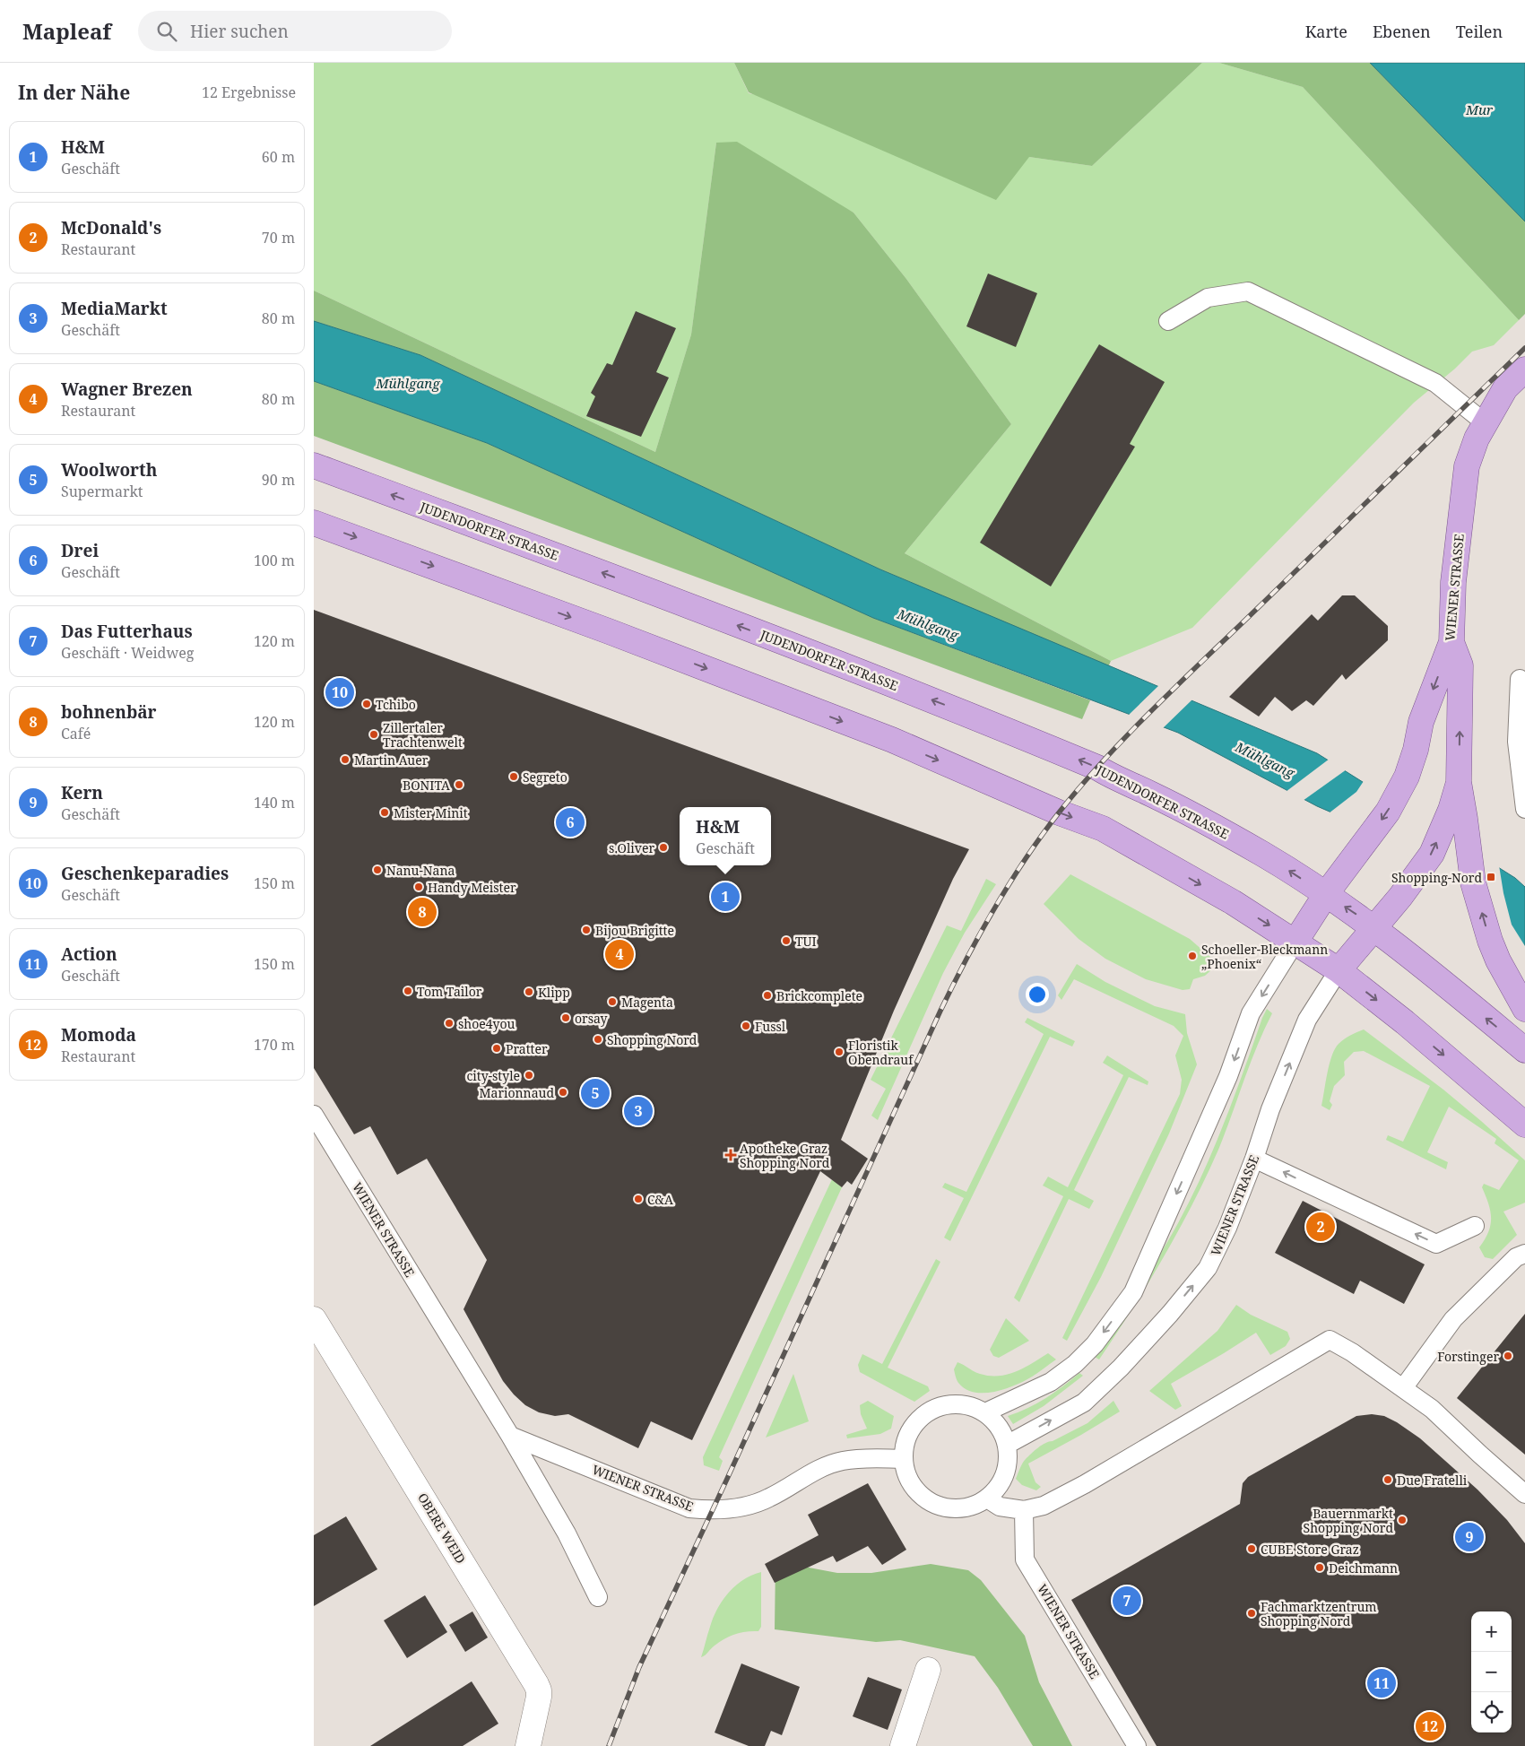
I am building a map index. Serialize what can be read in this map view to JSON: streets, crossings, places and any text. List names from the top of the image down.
{
  "streets": {
    "main road": ["JUDENDORFER STRASSE", "WIENER STRASSE"],
    "street": ["OBERE WEID"]
  },
  "crossings": [
    ["JUDENDORFER STRASSE", "WIENER STRASSE"]
  ],
  "water": ["Mur", "Mühlgang"],
  "places": {
    "other": [
      "Tchibo",
      "Zillertaler Trachtenwelt",
      "Martin Auer",
      "Segreto",
      "BONITA",
      "Mister Minit",
      "s.Oliver",
      "Nanu-Nana",
      "Handy Meister",
      "Bijou Brigitte",
      "TUI",
      "Schoeller-Bleckmann „Phoenix“",
      "Tom Tailor",
      "Klipp",
      "Brickcomplete",
      "Magenta",
      "orsay",
      "shoe4you",
      "Fussl",
      "Shopping Nord",
      "Pratter",
      "Floristik Obendrauf",
      "city-style",
      "Marionnaud",
      "C&A",
      "Forstinger",
      "Due Fratelli",
      "Bauernmarkt Shopping Nord",
      "CUBE Store Graz",
      "Deichmann",
      "Fachmarktzentrum Shopping Nord"
    ],
    "transit": ["Shopping-Nord"],
    "health": ["Apotheke Graz Shopping Nord"]
  },
  "page": {
    "header": "Mapleaf",
    "search": "Hier suchen",
    "nav": ["Karte", "Ebenen", "Teilen"],
    "heading": ["In der Nähe", "12 Ergebnisse"],
    "list": [
      {
        "mark": "1",
        "name": "H&M",
        "note": "Geschäft",
        "value": "60 m"
      },
      {
        "mark": "2",
        "name": "McDonald's",
        "note": "Restaurant",
        "value": "70 m"
      },
      {
        "mark": "3",
        "name": "MediaMarkt",
        "note": "Geschäft",
        "value": "80 m"
      },
      {
        "mark": "4",
        "name": "Wagner Brezen",
        "note": "Restaurant",
        "value": "80 m"
      },
      {
        "mark": "5",
        "name": "Woolworth",
        "note": "Supermarkt",
        "value": "90 m"
      },
      {
        "mark": "6",
        "name": "Drei",
        "note": "Geschäft",
        "value": "100 m"
      },
      {
        "mark": "7",
        "name": "Das Futterhaus",
        "note": "Geschäft · Weidweg",
        "value": "120 m"
      },
      {
        "mark": "8",
        "name": "bohnenbär",
        "note": "Café",
        "value": "120 m"
      },
      {
        "mark": "9",
        "name": "Kern",
        "note": "Geschäft",
        "value": "140 m"
      },
      {
        "mark": "10",
        "name": "Geschenkeparadies",
        "note": "Geschäft",
        "value": "150 m"
      },
      {
        "mark": "11",
        "name": "Action",
        "note": "Geschäft",
        "value": "150 m"
      },
      {
        "mark": "12",
        "name": "Momoda",
        "note": "Restaurant",
        "value": "170 m"
      }
    ],
    "pins": [
      "10",
      "6",
      "1",
      "8",
      "4",
      "5",
      "3",
      "2",
      "9",
      "7",
      "11",
      "12"
    ],
    "popup": ["H&M", "Geschäft"],
    "map_buttons": ["+", "−"]
  }
}
